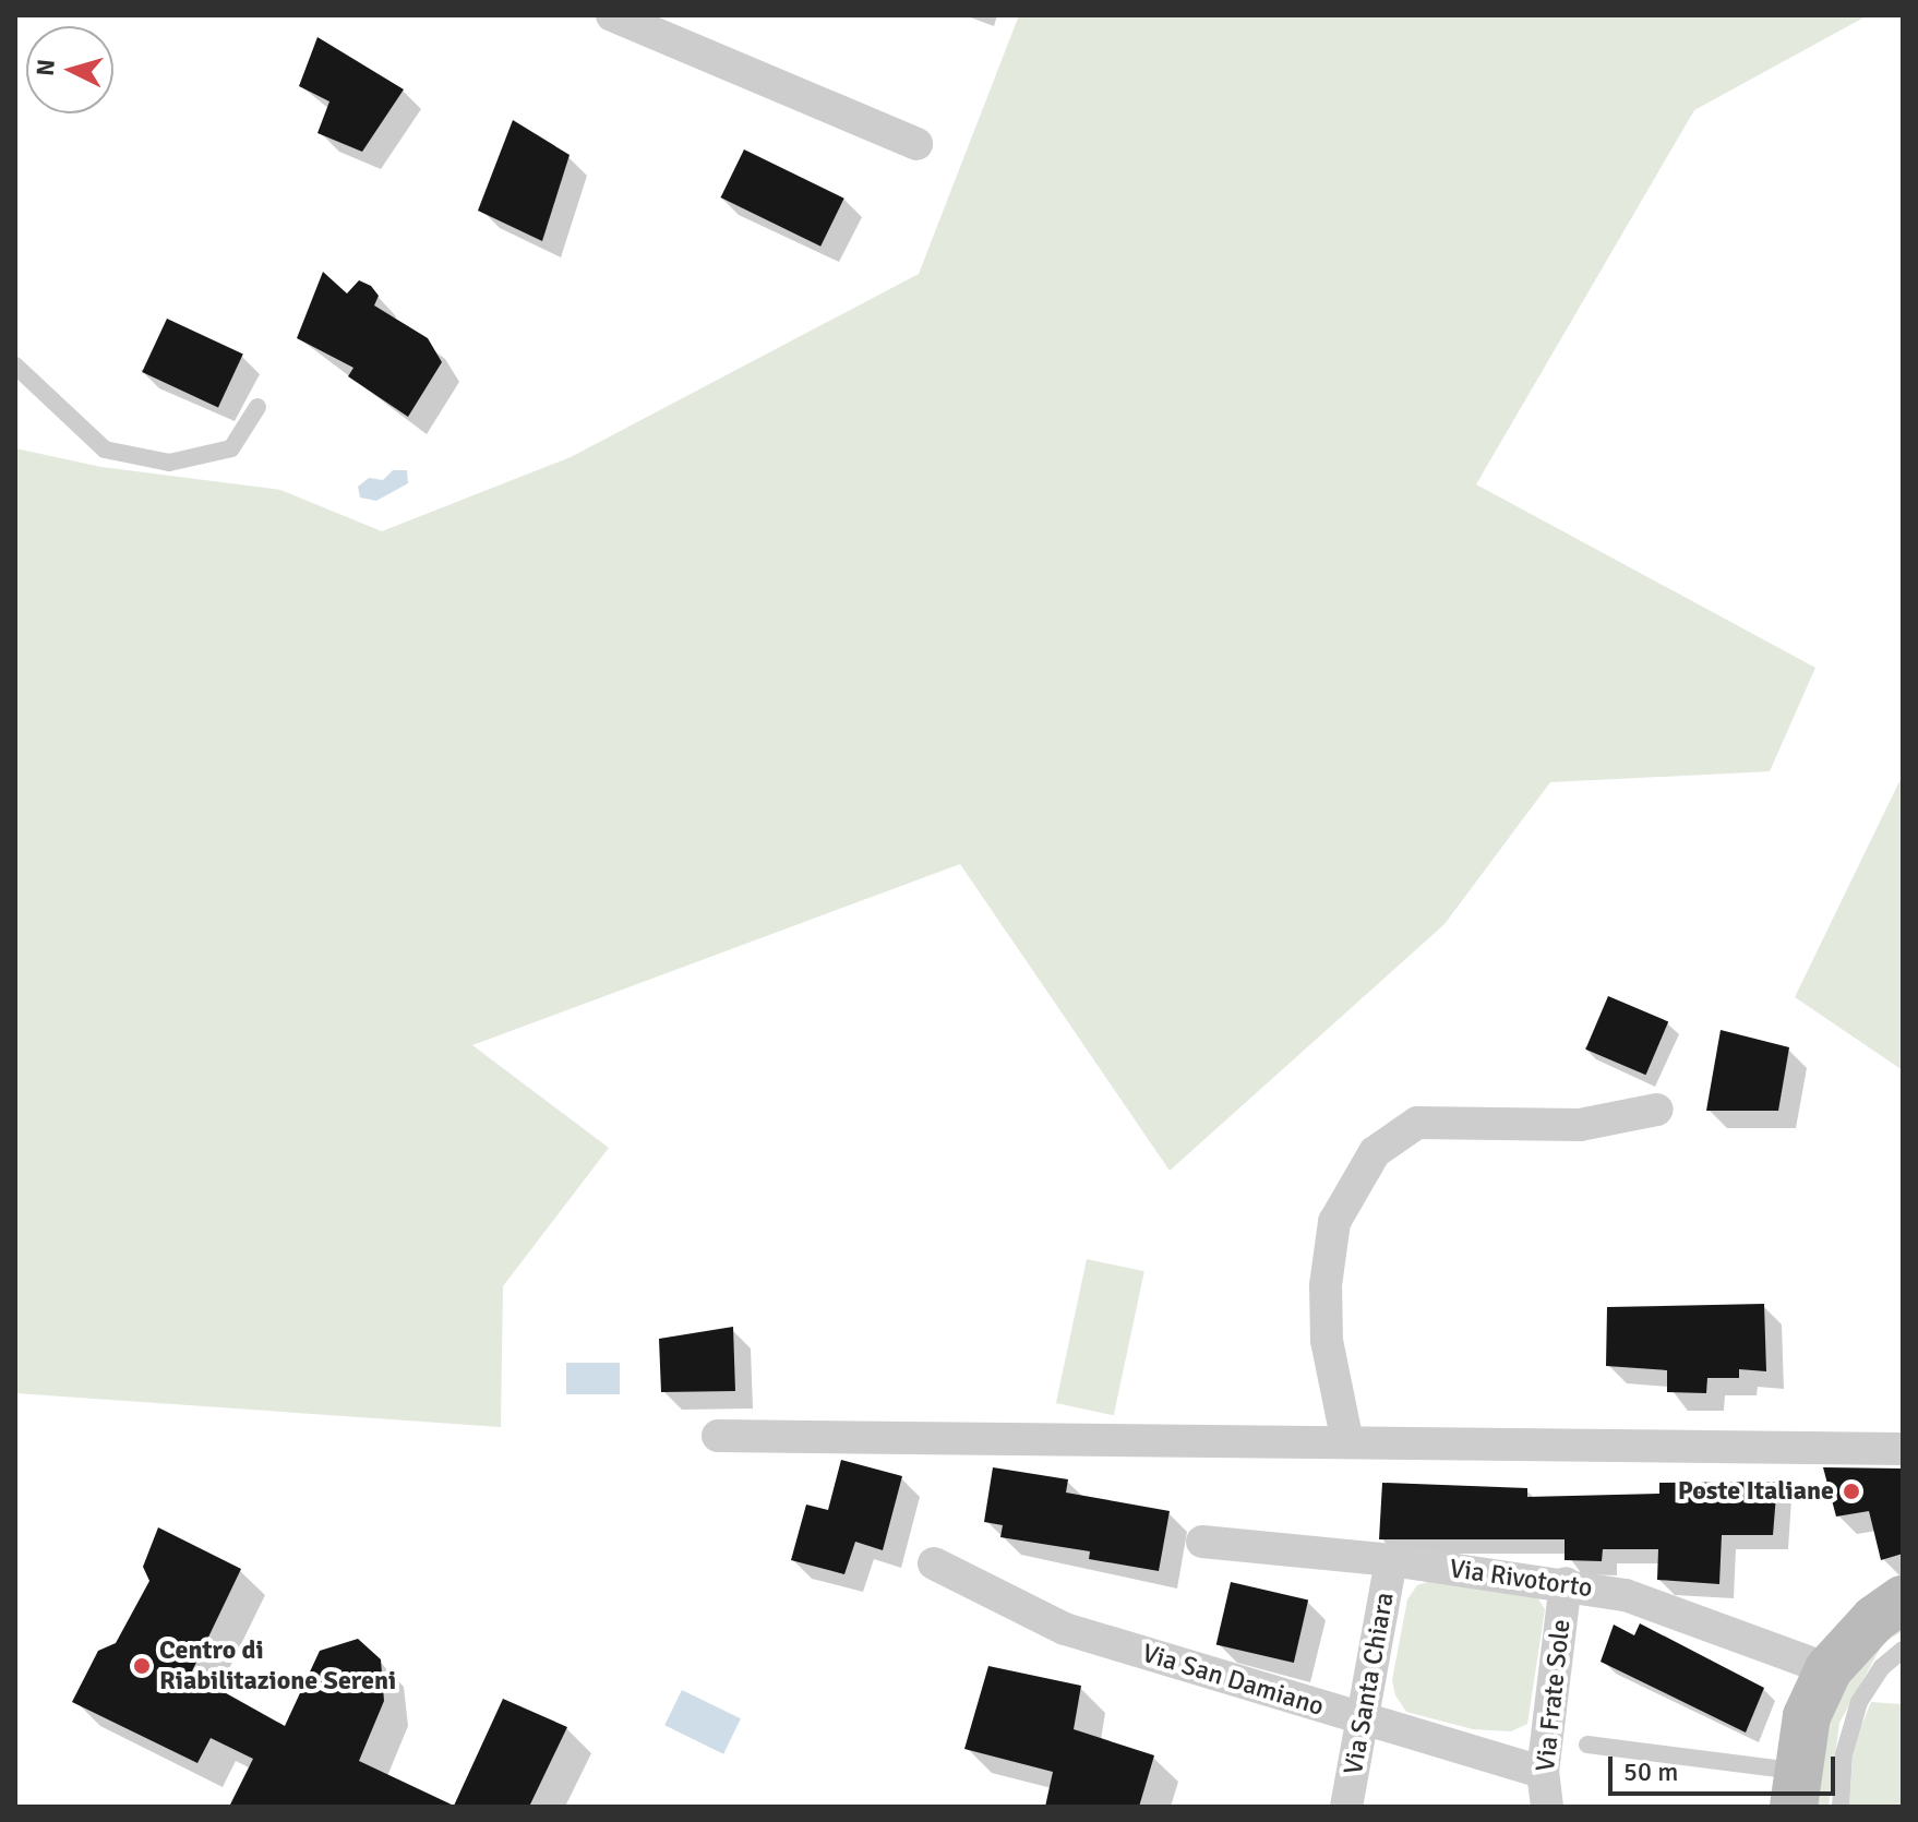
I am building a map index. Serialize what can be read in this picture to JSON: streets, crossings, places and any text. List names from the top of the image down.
{
  "streets": {
    "street": [
      "Via Rivotorto",
      "Via San Damiano",
      "Via Santa Chiara",
      "Via Frate Sole"
    ]
  },
  "crossings": [
    ["Via Rivotorto", "Via Santa Chiara"],
    ["Via Rivotorto", "Via Frate Sole"],
    ["Via San Damiano", "Via Santa Chiara"],
    ["Via San Damiano", "Via Frate Sole"]
  ],
  "places": ["Poste Italiane", "Centro di Riabilitazione Sereni"],
  "scale_bar": "50 m",
  "north": "left"
}
